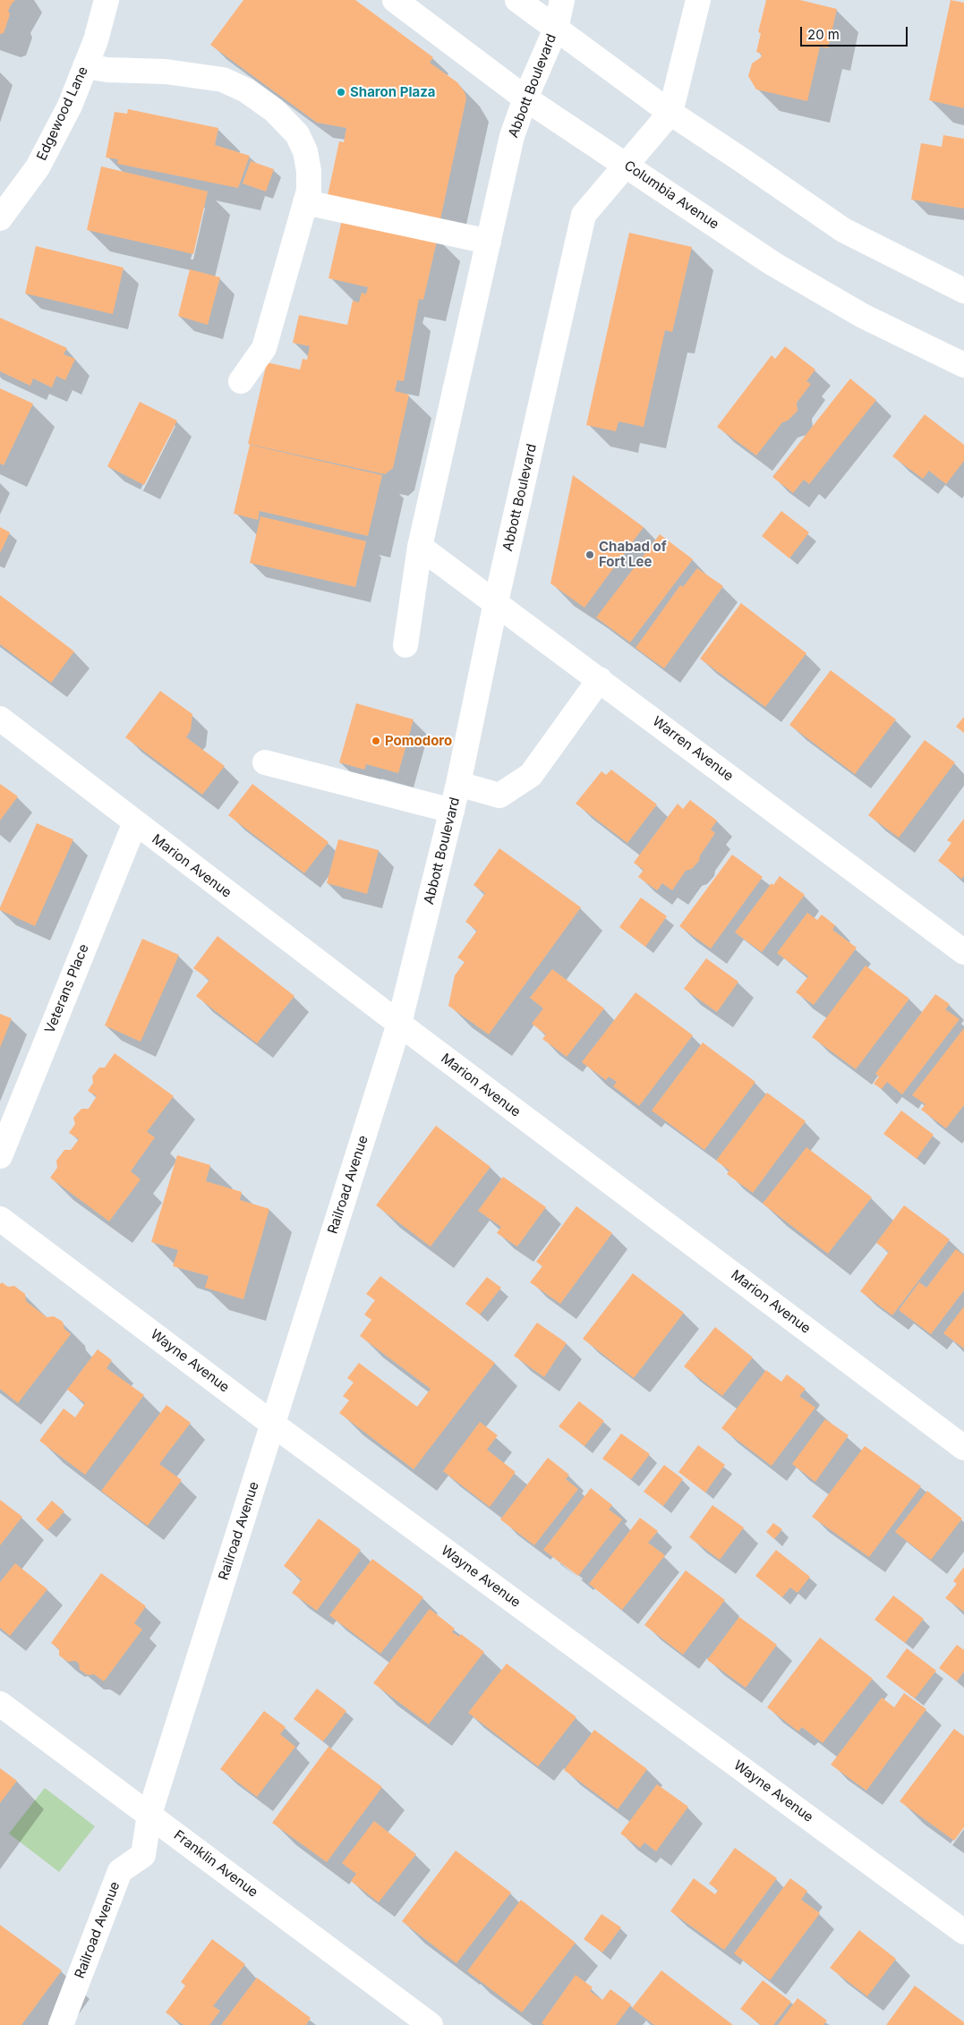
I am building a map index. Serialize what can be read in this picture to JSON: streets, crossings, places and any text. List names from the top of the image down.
{
  "streets": {
    "street": [
      "Abbott Boulevard",
      "Edgewood Lane",
      "Columbia Avenue",
      "Warren Avenue",
      "Marion Avenue",
      "Veterans Place",
      "Railroad Avenue",
      "Wayne Avenue",
      "Franklin Avenue"
    ]
  },
  "crossings": [
    ["Abbott Boulevard", "Columbia Avenue"],
    ["Abbott Boulevard", "Warren Avenue"],
    ["Abbott Boulevard", "Marion Avenue"],
    ["Abbott Boulevard", "Railroad Avenue"],
    ["Marion Avenue", "Veterans Place"],
    ["Marion Avenue", "Railroad Avenue"],
    ["Railroad Avenue", "Wayne Avenue"],
    ["Railroad Avenue", "Franklin Avenue"]
  ],
  "places": ["Sharon Plaza", "Chabad of Fort Lee", "Pomodoro"],
  "scale_bar": "20 m"
}
